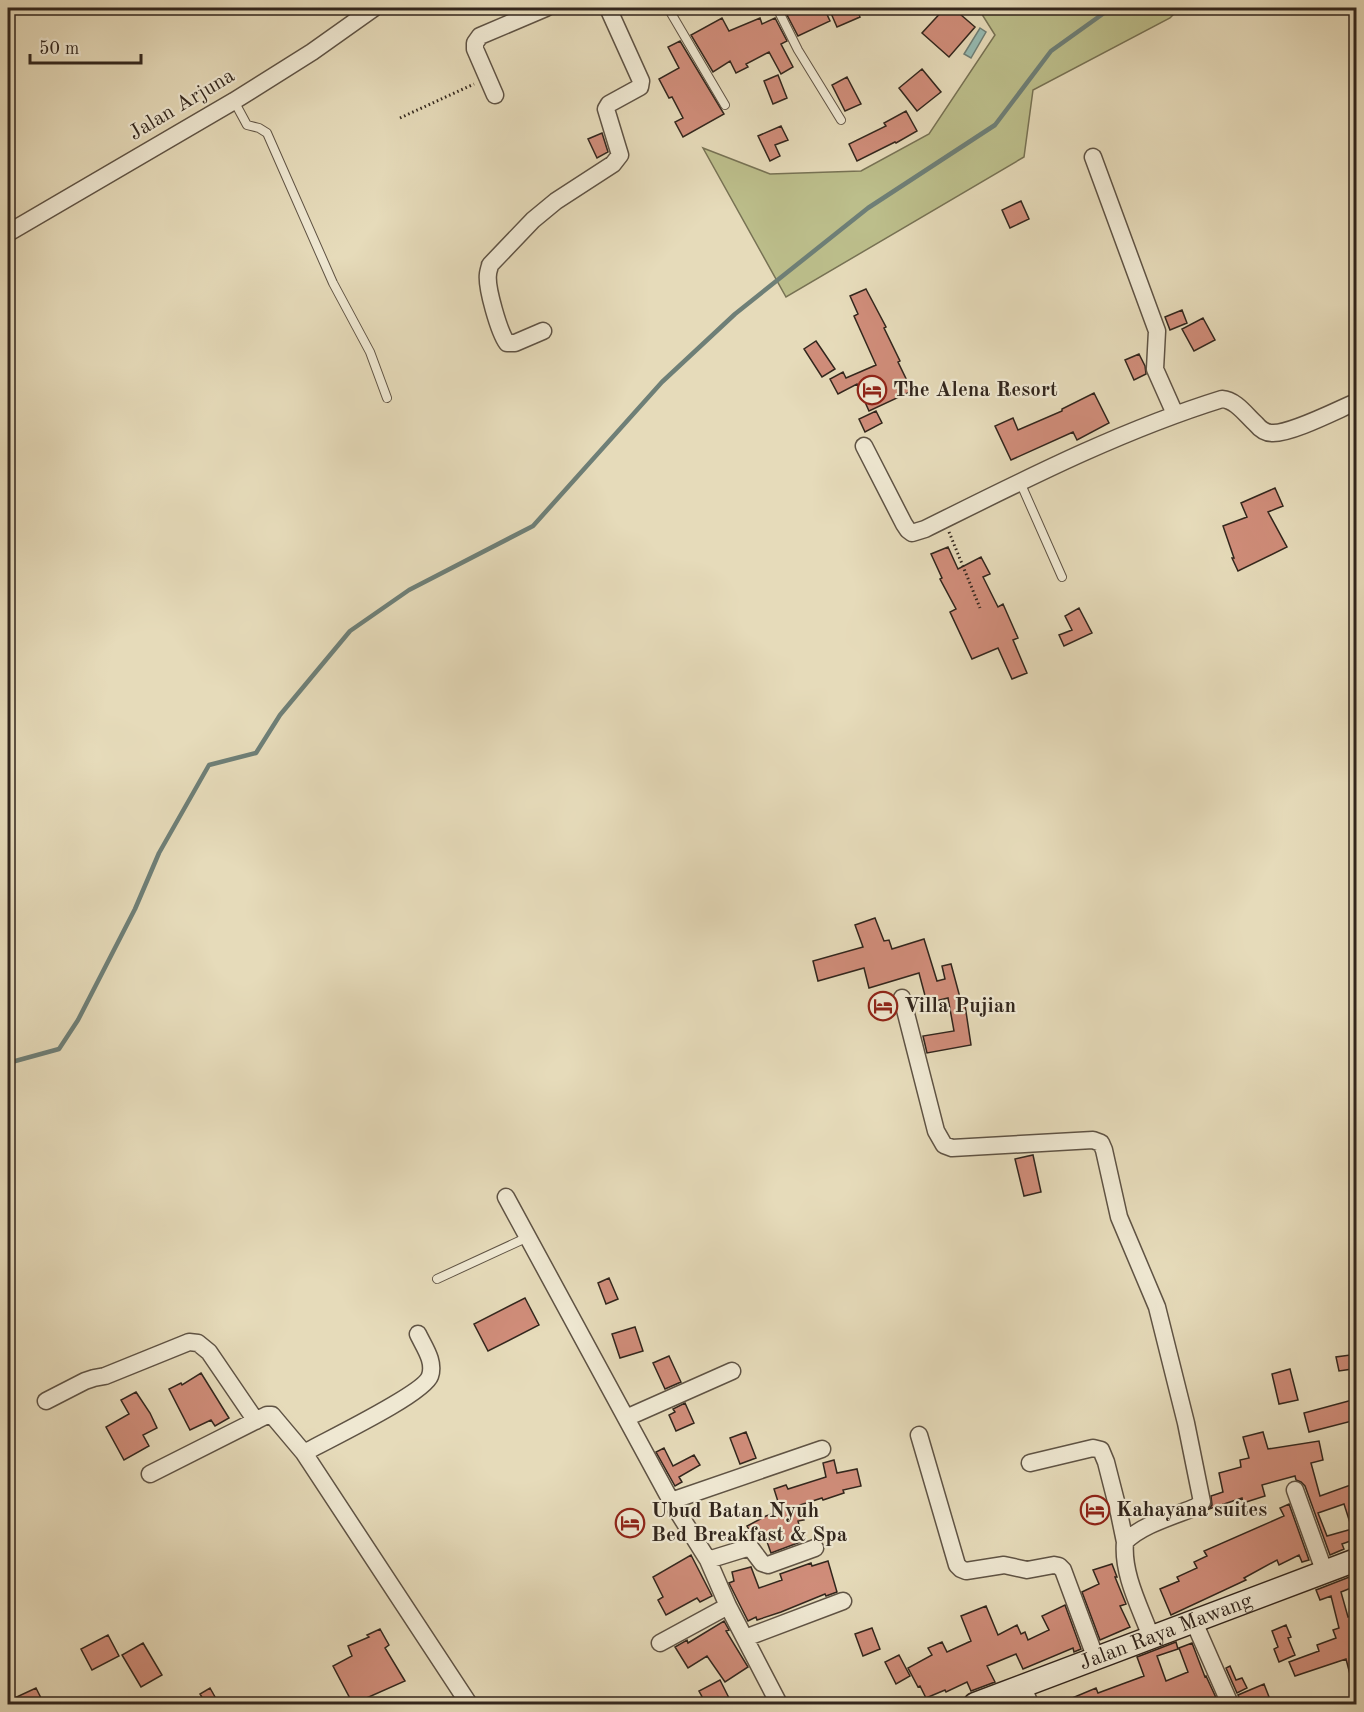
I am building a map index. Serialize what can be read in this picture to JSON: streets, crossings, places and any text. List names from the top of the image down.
{
  "streets": {
    "main road": ["Jalan Raya Mawang"],
    "street": ["Jalan Arjuna"]
  },
  "places": {
    "hotel": [
      "The Alena Resort",
      "Villa Pujian",
      "Kahayana suites",
      "Ubud Batan Nyuh Bed Breakfast & Spa"
    ]
  },
  "scale_bar": "50 m"
}
